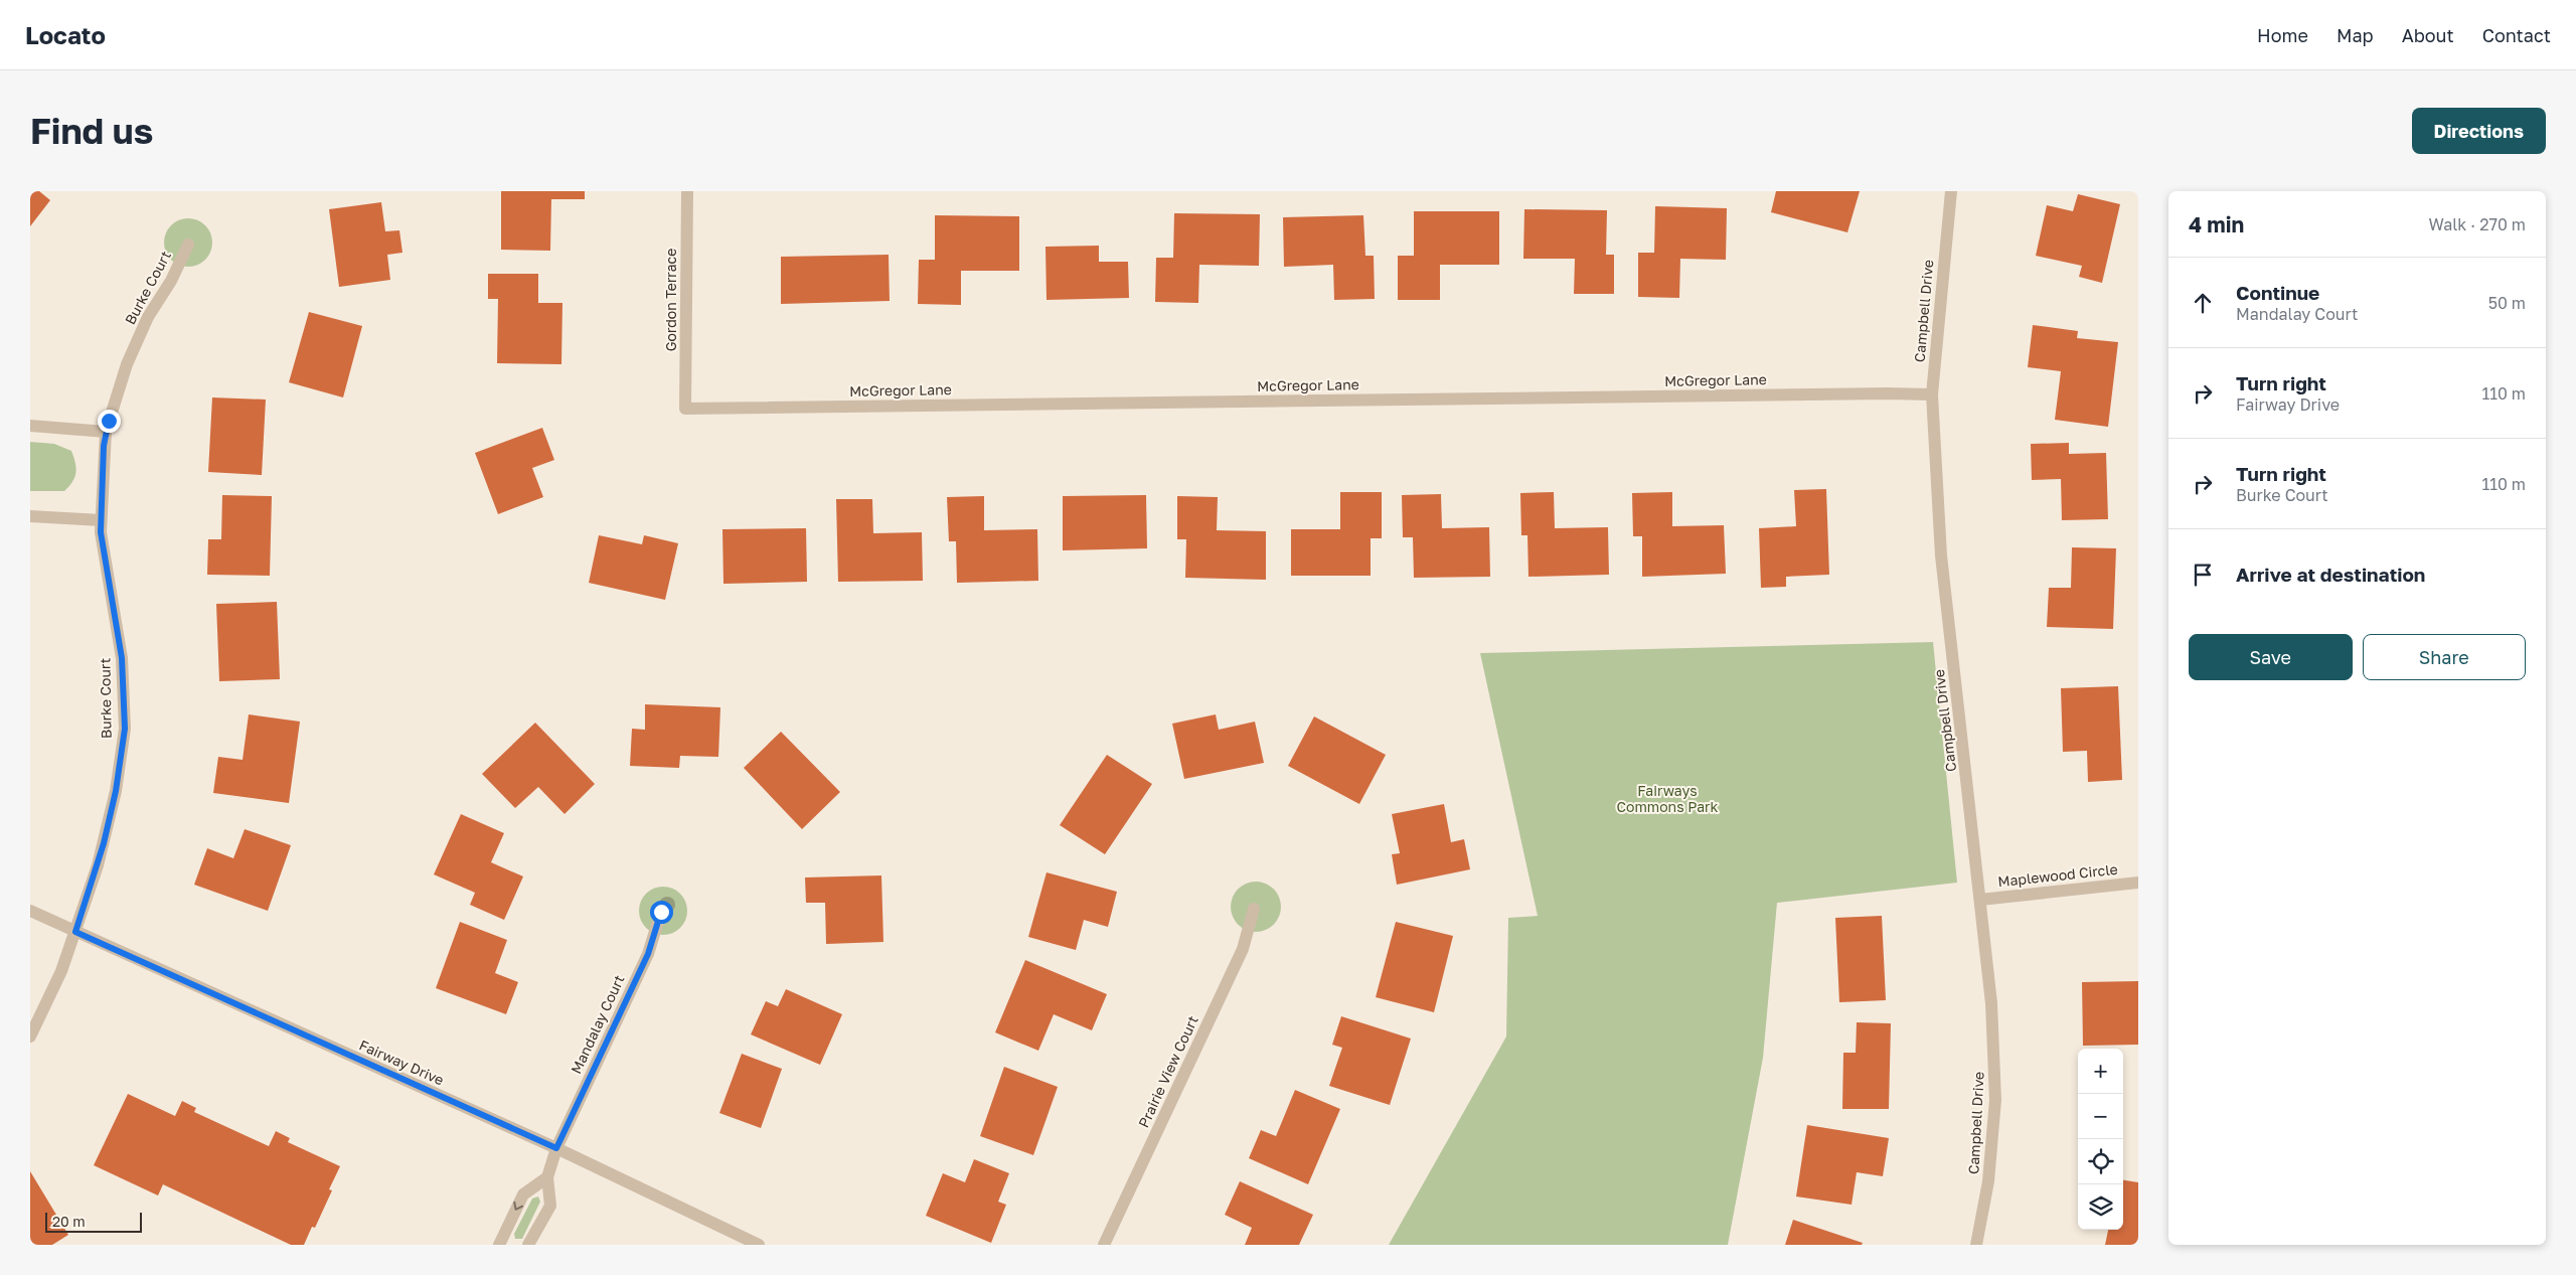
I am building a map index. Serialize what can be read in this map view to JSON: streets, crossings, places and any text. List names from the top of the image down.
{
  "streets": {
    "street": [
      "Burke Court",
      "Gordon Terrace",
      "Campbell Drive",
      "McGregor Lane",
      "Maplewood Circle",
      "Mandalay Court",
      "Fairway Drive",
      "Prairie View Court"
    ]
  },
  "crossings": [
    ["Burke Court", "Fairway Drive"],
    ["Gordon Terrace", "McGregor Lane"],
    ["Campbell Drive", "McGregor Lane"],
    ["Campbell Drive", "Maplewood Circle"],
    ["Mandalay Court", "Fairway Drive"]
  ],
  "parks": ["Fairways Commons Park"],
  "scale_bar": "20 m",
  "page": {
    "header": "Locato",
    "nav": [
      "Home",
      "Map",
      "About",
      "Contact"
    ],
    "buttons": [
      "Directions",
      ["Save", "Share"]
    ],
    "title": "Find us",
    "heading": ["4 min", "Walk · 270 m"],
    "list": [
      ["Continue", "Mandalay Court", "50 m"],
      ["Turn right", "Fairway Drive", "110 m"],
      ["Turn right", "Burke Court", "110 m"],
      "Arrive at destination"
    ],
    "map_buttons": ["+", "−"],
    "scale": "20 m"
  }
}
